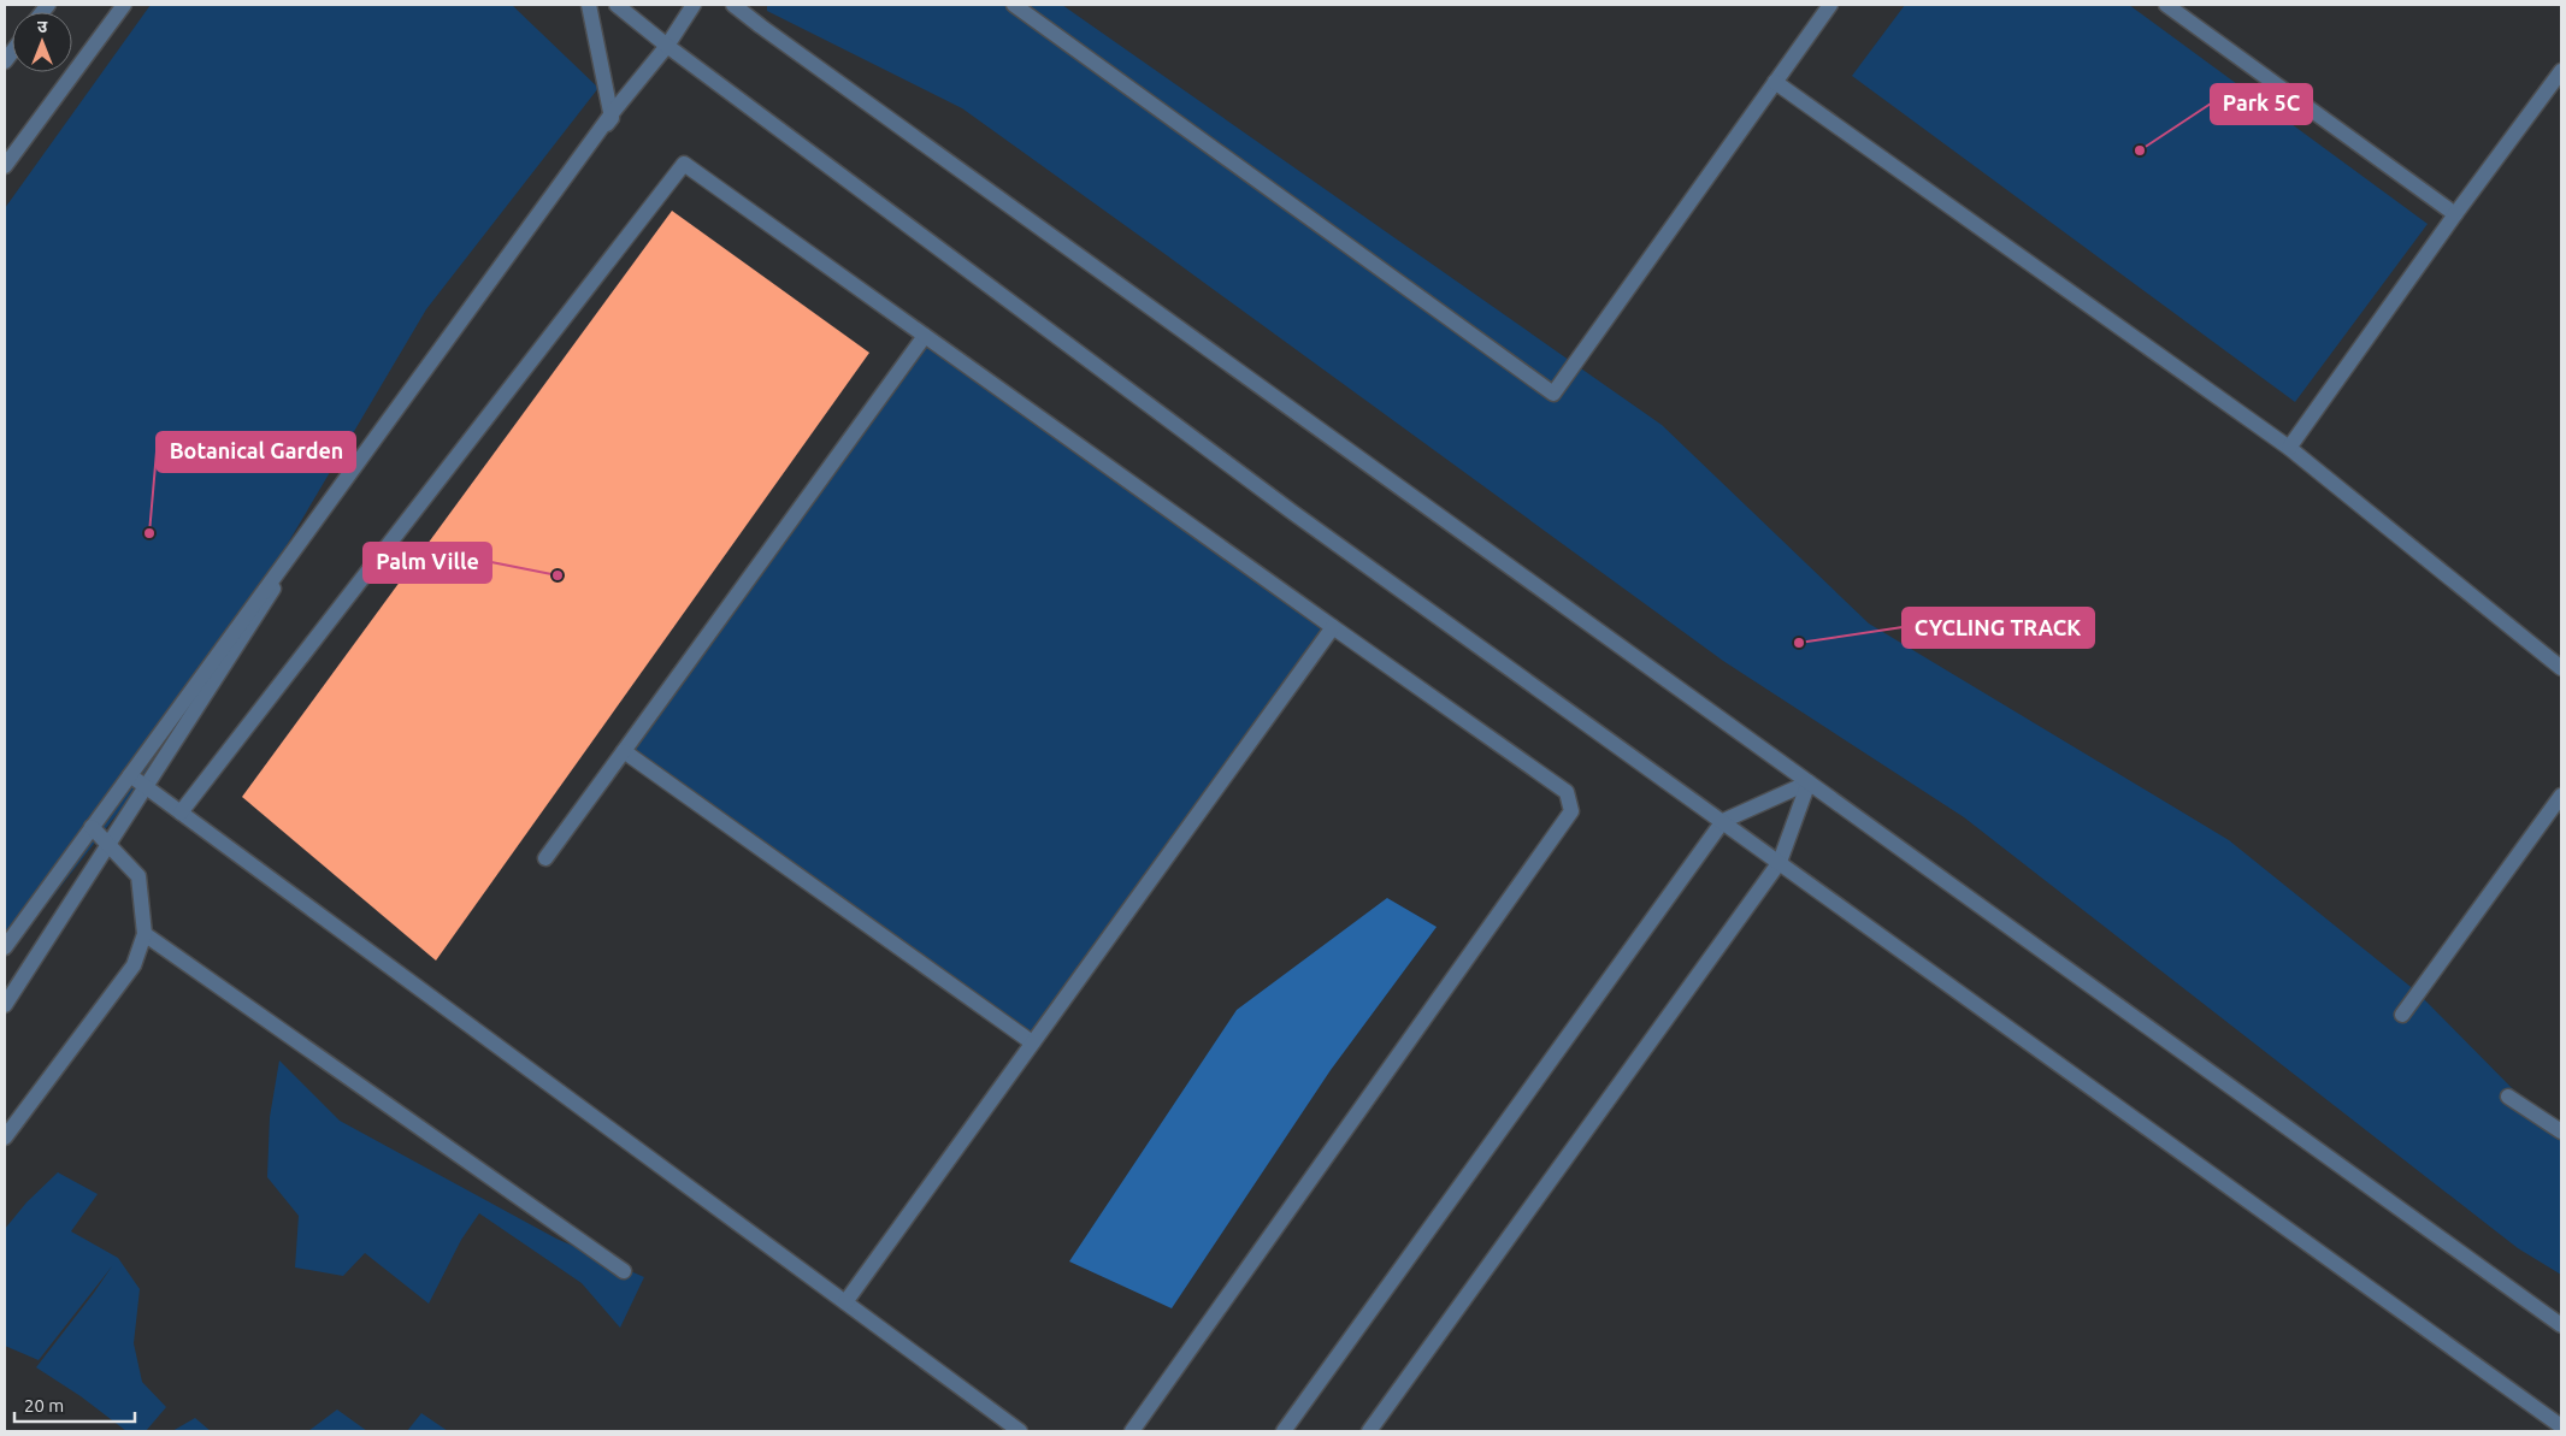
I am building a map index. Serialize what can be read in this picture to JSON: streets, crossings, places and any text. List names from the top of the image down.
{
  "places": [
    "Park 5C",
    "Botanical Garden",
    "Palm Ville",
    "CYCLING TRACK"
  ],
  "scale_bar": "20 m",
  "north": "top"
}
